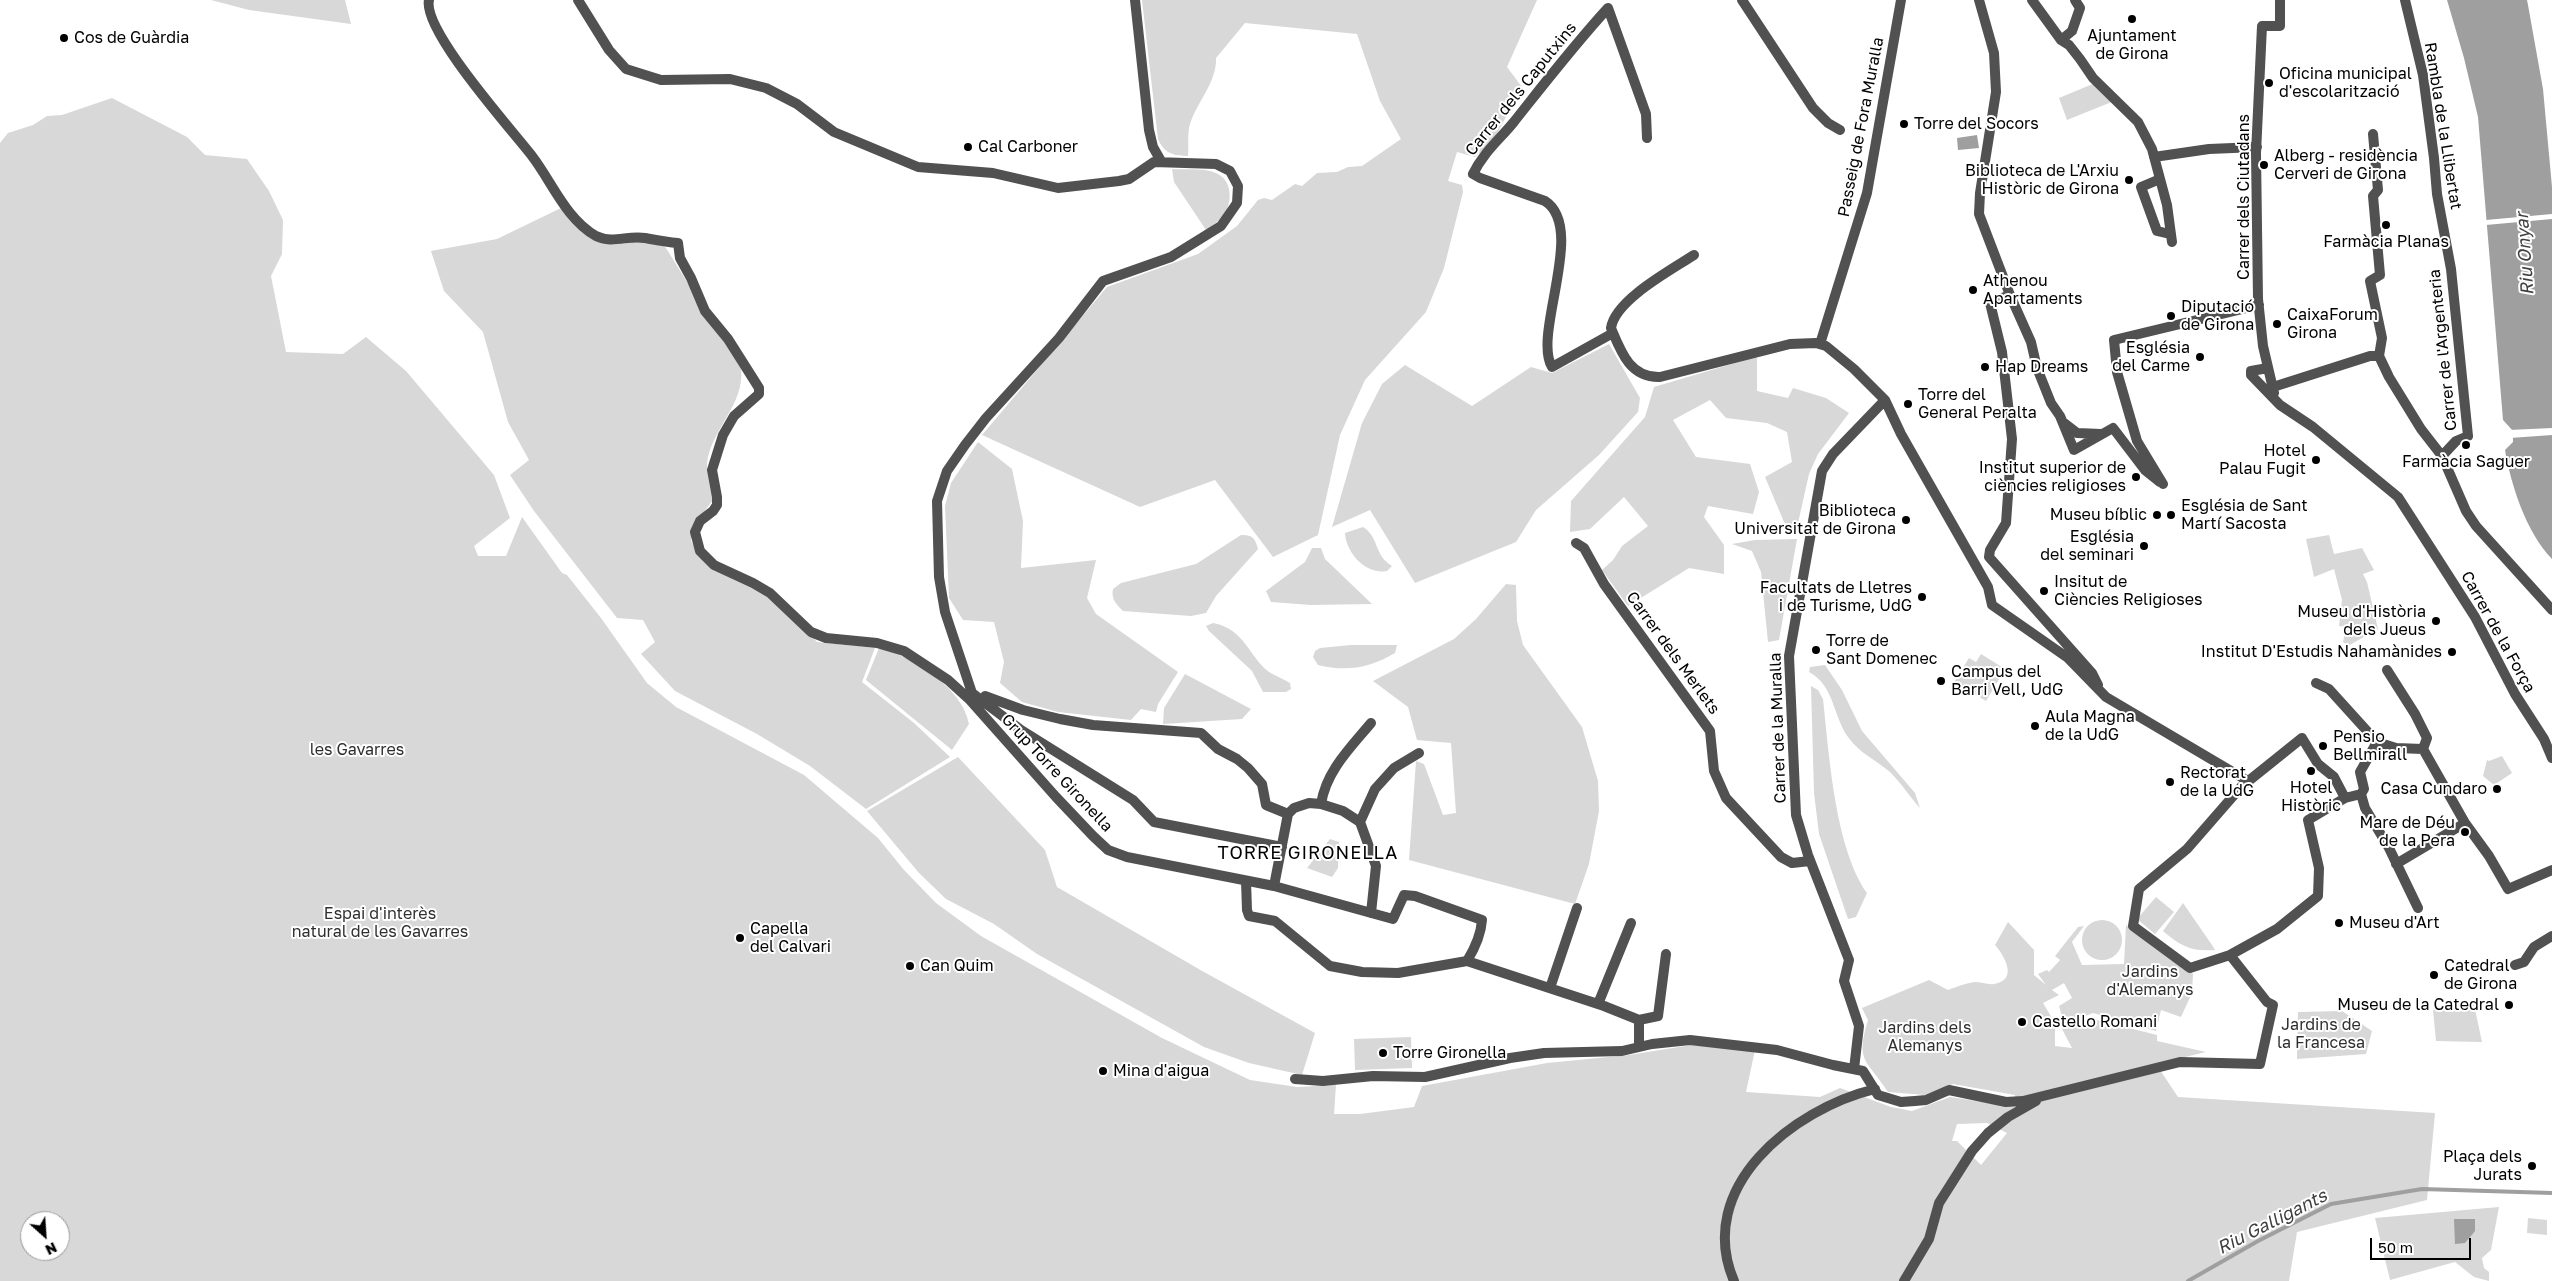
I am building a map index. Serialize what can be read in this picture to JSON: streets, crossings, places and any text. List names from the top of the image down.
{
  "streets": {
    "street": [
      "Carrer dels Caputxins",
      "Rambla de la Llibertat",
      "Passeig de Fora Muralla",
      "Carrer dels Ciutadans",
      "Carrer de l'Argenteria",
      "Carrer de la Força",
      "Carrer dels Merlets",
      "Carrer de la Muralla",
      "Grup Torre Gironella"
    ]
  },
  "crossings": [
    ["Rambla de la Llibertat", "Carrer de l'Argenteria"],
    ["Carrer dels Merlets", "Carrer de la Muralla"]
  ],
  "districts": ["TORRE GIRONELLA"],
  "water": ["Riu Onyar", "Riu Galligants"],
  "parks": [
    "les Gavarres",
    "Espai d'interès natural de les Gavarres",
    "Jardins d'Alemanys",
    "Jardins de la Francesa",
    "Jardins dels Alemanys"
  ],
  "places": [
    "Ajuntament de Girona",
    "Cos de Guàrdia",
    "Oficina municipal d'escolarització",
    "Torre del Socors",
    "Cal Carboner",
    "Alberg - residència Cerveri de Girona",
    "Biblioteca de L'Arxiu Històric de Girona",
    "Farmàcia Planas",
    "Athenou Apartaments",
    "Diputació de Girona",
    "CaixaForum Girona",
    "Església del Carme",
    "Hap Dreams",
    "Torre del General Peralta",
    "Farmàcia Saguer",
    "Hotel Palau Fugit",
    "Institut superior de ciències religioses",
    "Museu bíblic",
    "Església de Sant Martí Sacosta",
    "Biblioteca Universitat de Girona",
    "Església del seminari",
    "Insitut de Ciències Religioses",
    "Facultats de Lletres i de Turisme, UdG",
    "Museu d'Història dels Jueus",
    "Torre de Sant Domenec",
    "Institut D'Estudis Nahamànides",
    "Campus del Barri Vell, UdG",
    "Aula Magna de la UdG",
    "Pensio Bellmirall",
    "Hotel Històric",
    "Rectorat de la UdG",
    "Casa Cundaro",
    "Mare de Déu de la Pera",
    "Museu d'Art",
    "Capella del Calvari",
    "Can Quim",
    "Catedral de Girona",
    "Museu de la Catedral",
    "Castello Romani",
    "Torre Gironella",
    "Mina d'aigua",
    "Plaça dels Jurats"
  ],
  "scale_bar": "50 m",
  "north": "bottom right"
}
